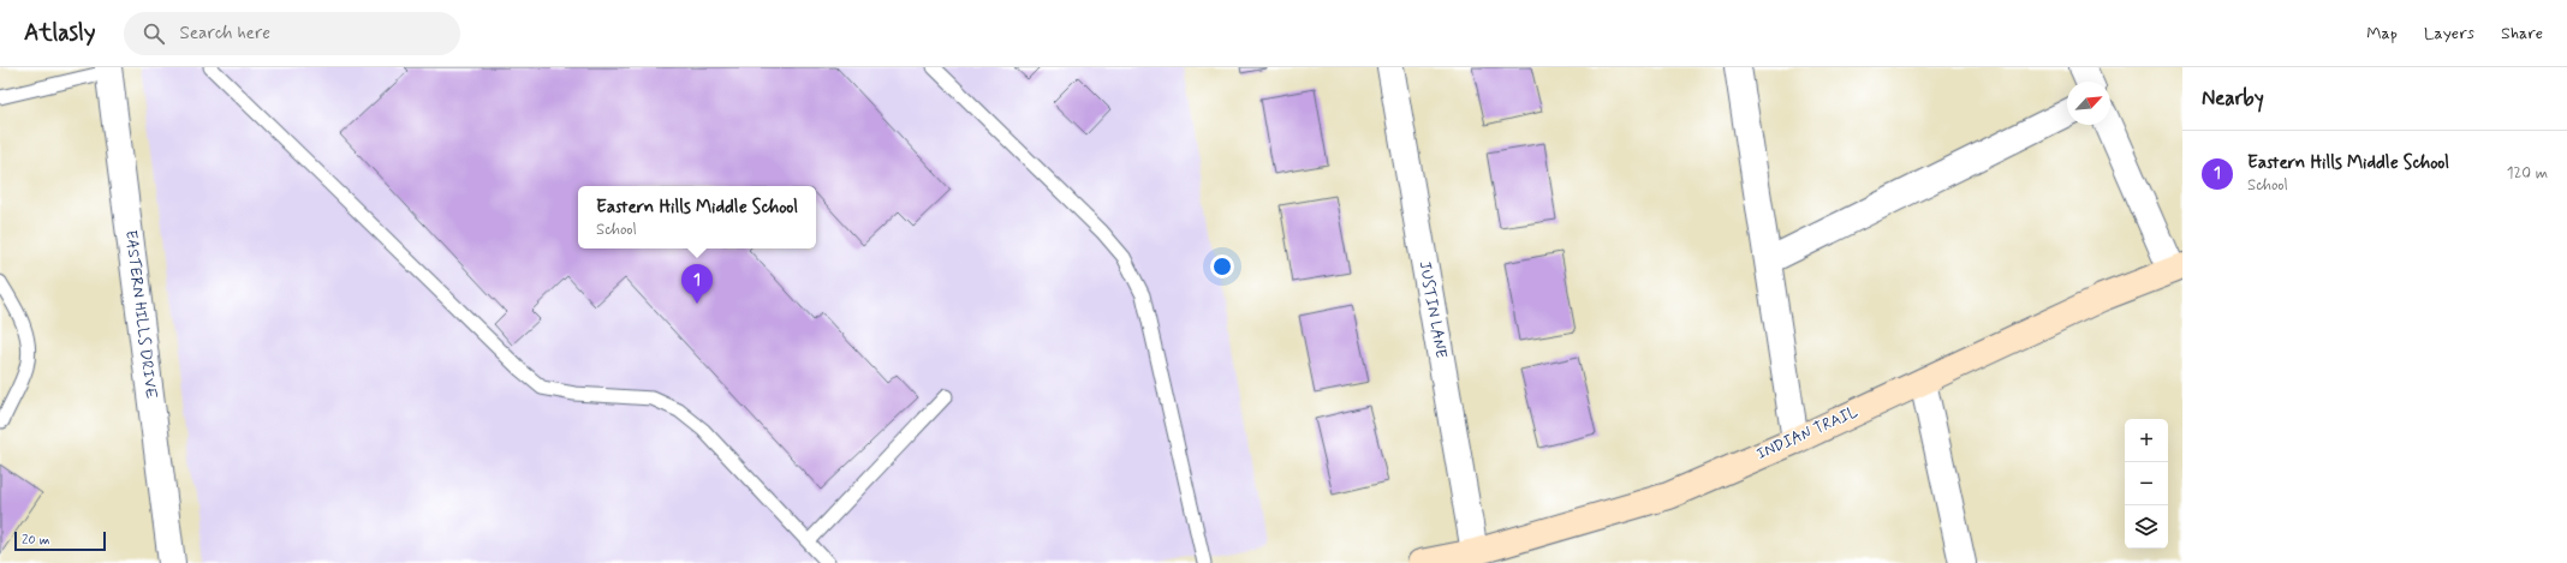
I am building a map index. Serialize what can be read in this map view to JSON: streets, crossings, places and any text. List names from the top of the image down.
{
  "streets": {
    "street": ["JUSTIN LANE", "EASTERN HILLS DRIVE", "INDIAN TRAIL"]
  },
  "crossings": [
    ["JUSTIN LANE", "INDIAN TRAIL"]
  ],
  "scale_bar": "20 m",
  "north": "top right",
  "page": {
    "header": "Atlasly",
    "search": "Search here",
    "nav": ["Map", "Layers", "Share"],
    "heading": "Nearby",
    "list": [
      {
        "mark": "1",
        "name": "Eastern Hills Middle School",
        "note": "School",
        "value": "120 m"
      }
    ],
    "popup": ["Eastern Hills Middle School", "School"],
    "pins": "1",
    "map_buttons": ["+", "−"],
    "scale": "20 m"
  }
}
